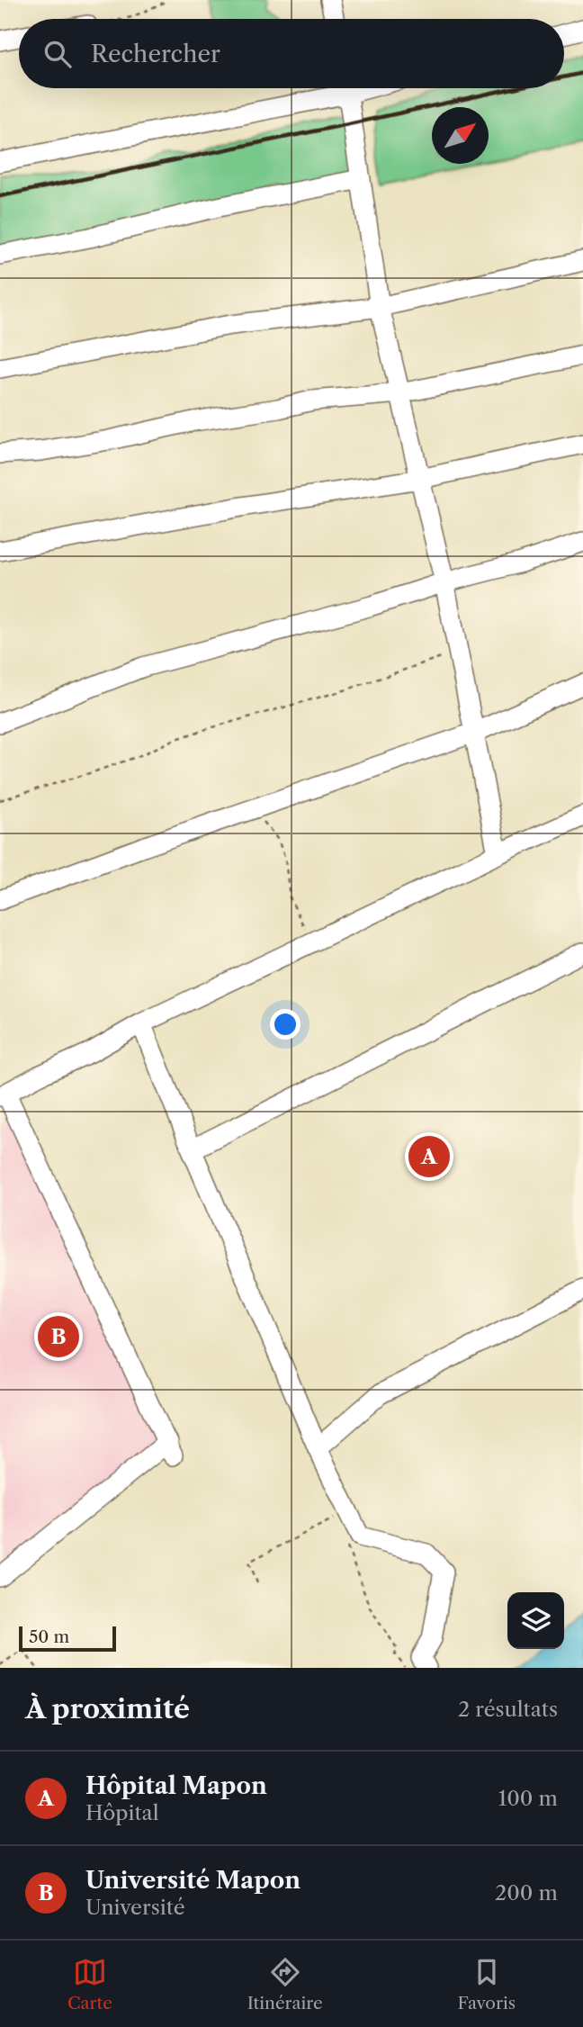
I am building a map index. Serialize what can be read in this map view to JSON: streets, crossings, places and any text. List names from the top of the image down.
{
  "scale_bar": "50 m",
  "north": "top right",
  "page": {
    "search": "Rechercher",
    "pins": ["A", "B"],
    "scale": "50 m",
    "heading": ["À proximité", "2 résultats"],
    "list": [
      {
        "mark": "A",
        "name": "Hôpital Mapon",
        "note": "Hôpital",
        "value": "100 m"
      },
      {
        "mark": "B",
        "name": "Université Mapon",
        "note": "Université",
        "value": "200 m"
      }
    ],
    "nav": ["Carte", "Itinéraire", "Favoris"]
  }
}
